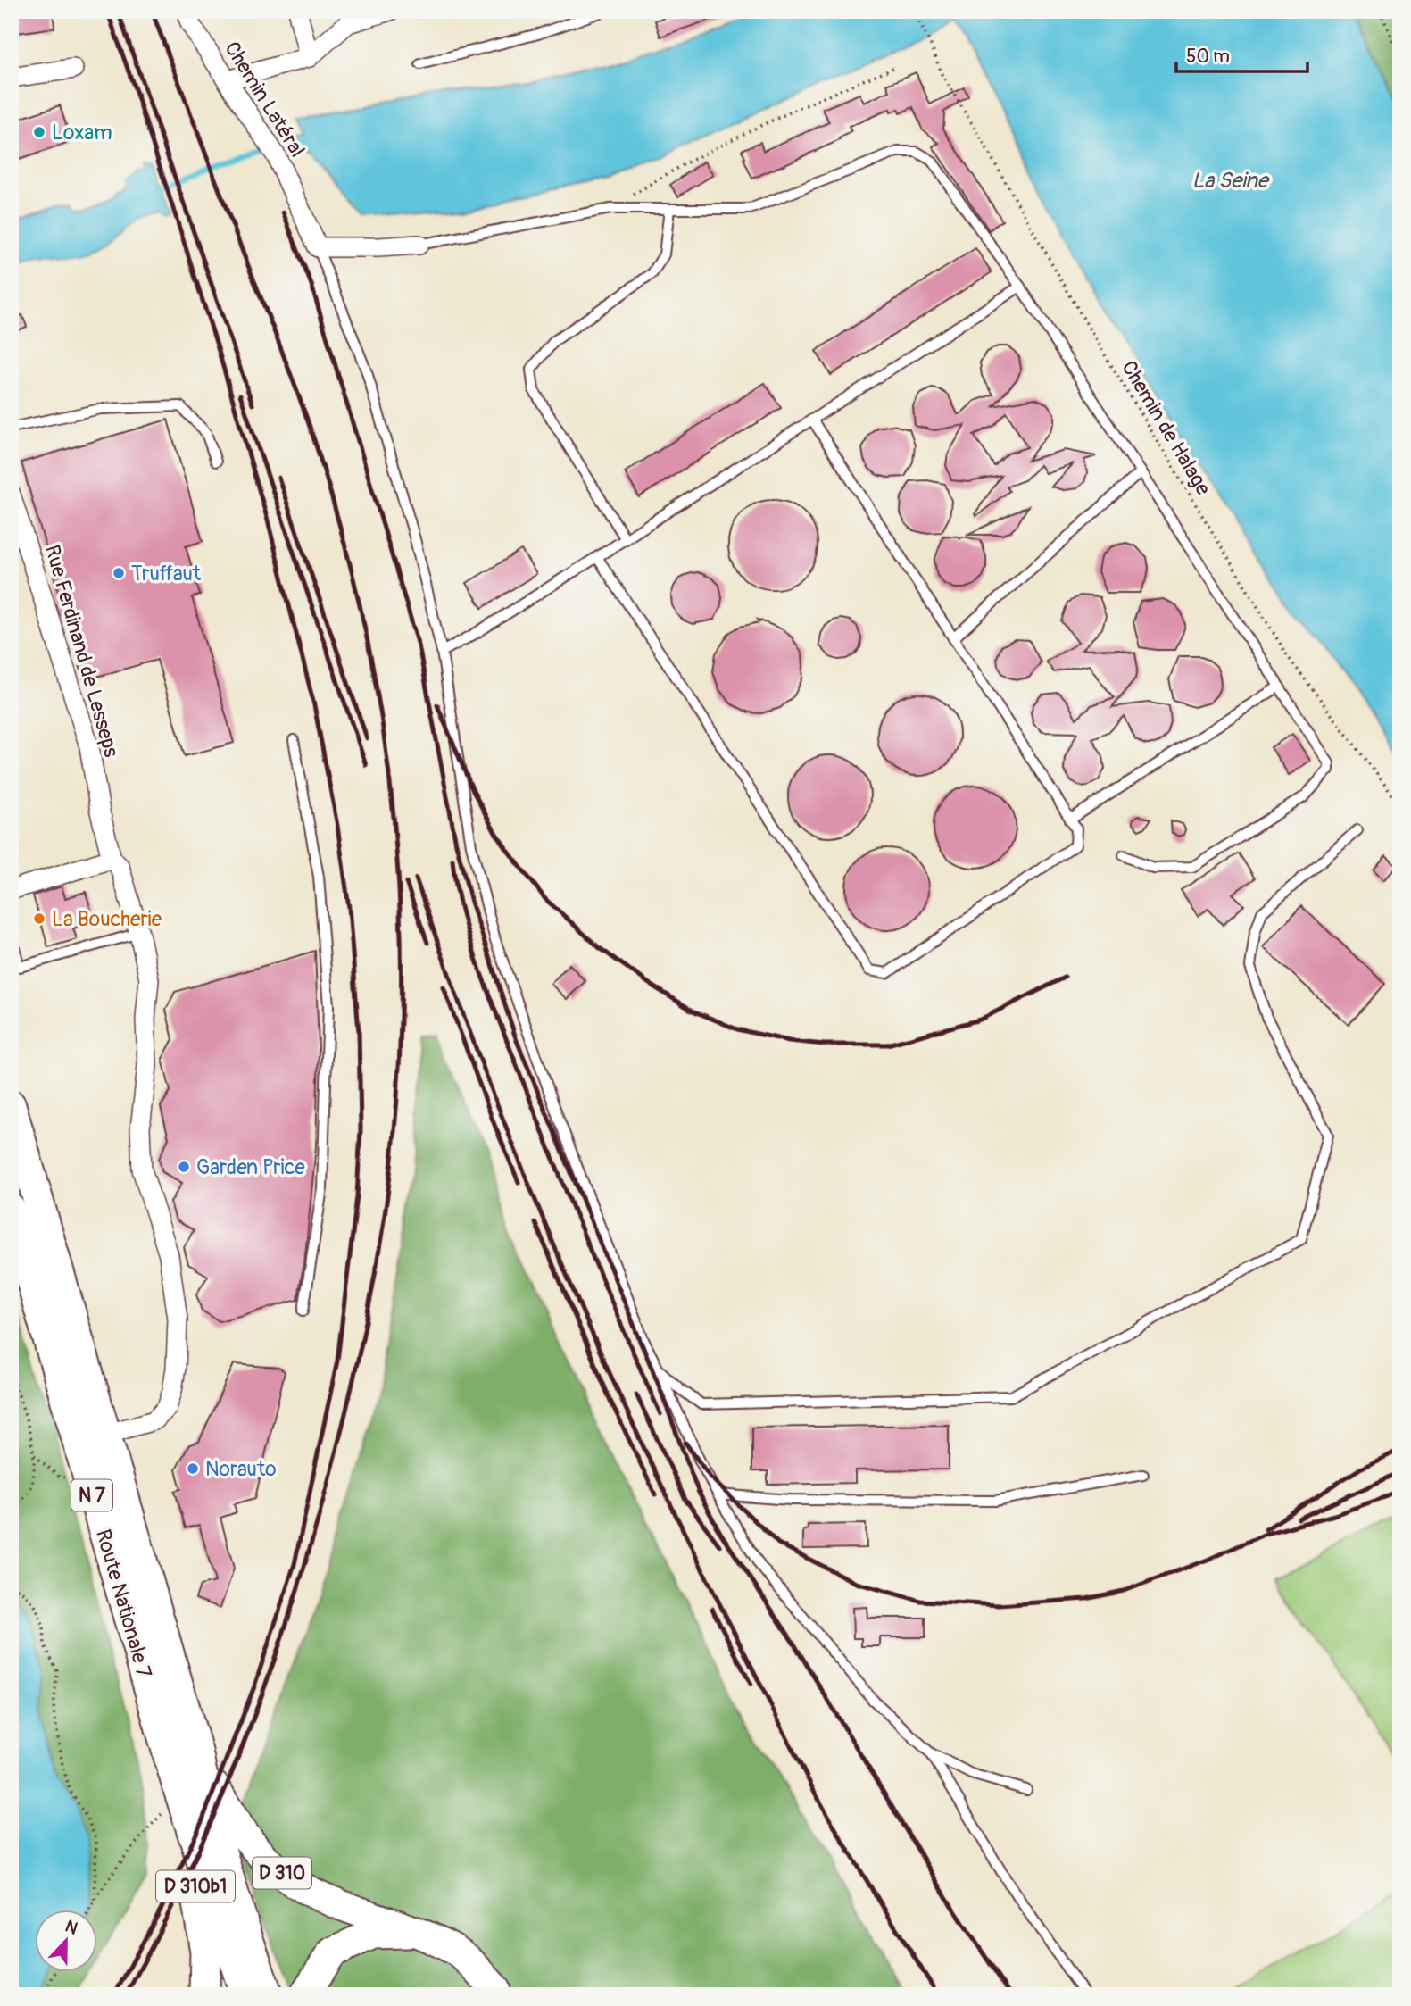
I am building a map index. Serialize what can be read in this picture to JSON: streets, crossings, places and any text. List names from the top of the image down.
{
  "streets": {
    "main road": [
      "N 7",
      "Route Nationale 7",
      "D 310",
      "D 310b1"
    ],
    "street": ["Chemin Latéral", "Rue Ferdinand de Lesseps"],
    "path": ["Chemin de Halage"]
  },
  "crossings": [
    ["Rue Ferdinand de Lesseps", "Route Nationale 7"],
    ["Route Nationale 7", "D 310"],
    ["Route Nationale 7", "D 310b1"]
  ],
  "water": ["La Seine"],
  "places": [
    "Loxam",
    "Truffaut",
    "La Boucherie",
    "Garden Price",
    "Norauto"
  ],
  "scale_bar": "50 m",
  "north": "top"
}
